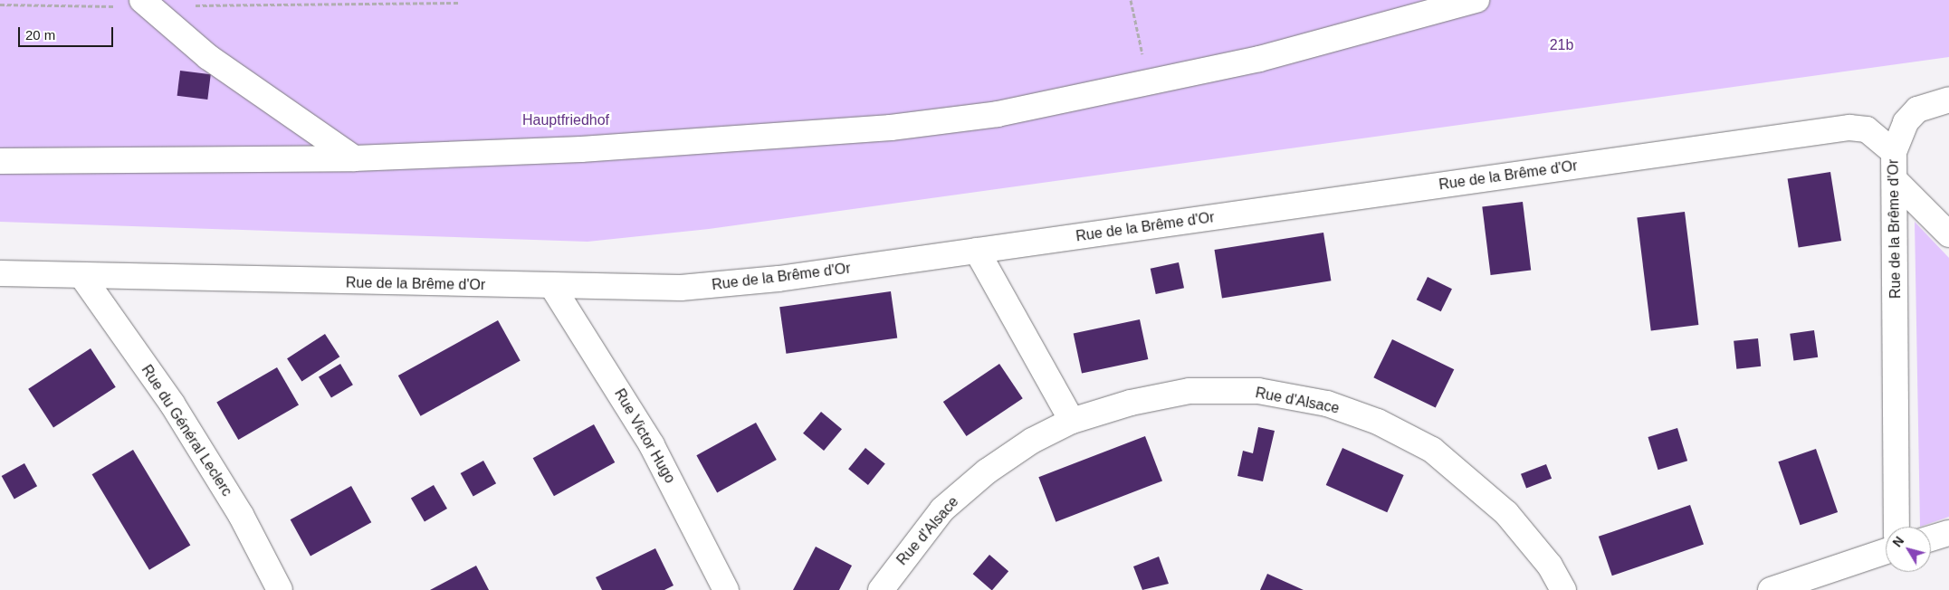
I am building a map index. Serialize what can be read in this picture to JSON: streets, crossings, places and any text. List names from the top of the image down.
{
  "streets": {
    "street": [
      "Rue de la Brême d'Or",
      "Rue d'Alsace",
      "Rue du Général Leclerc",
      "Rue Victor Hugo"
    ]
  },
  "crossings": [
    ["Rue de la Brême d'Or", "Rue du Général Leclerc"],
    ["Rue de la Brême d'Or", "Rue Victor Hugo"]
  ],
  "parks": ["21b", "Hauptfriedhof"],
  "scale_bar": "20 m",
  "north": "top left"
}
